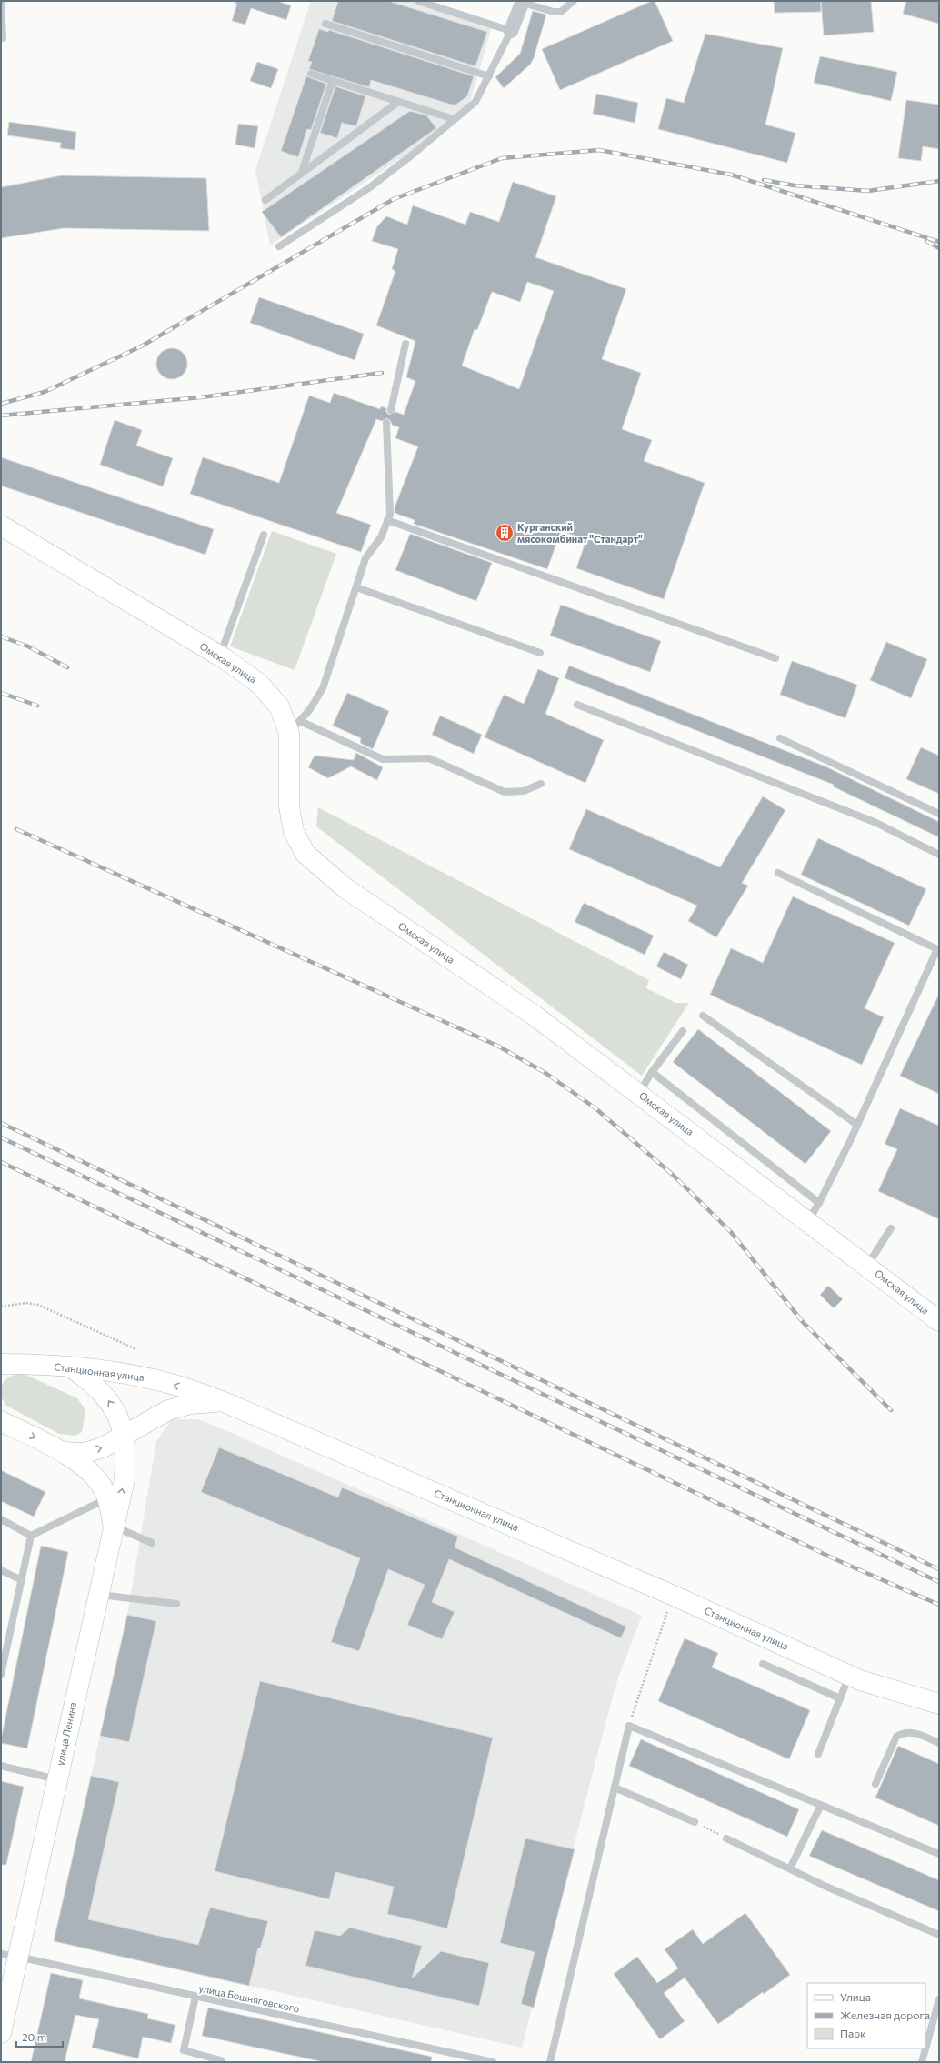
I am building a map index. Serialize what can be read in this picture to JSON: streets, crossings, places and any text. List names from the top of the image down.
{
  "streets": {
    "main road": ["Омская улица", "Станционная улица", "улица Ленина"],
    "lane": ["улица Бошняговского"]
  },
  "crossings": [
    ["Станционная улица", "улица Ленина"],
    ["улица Ленина", "улица Бошняговского"]
  ],
  "places": {
    "building": ["Курганский мясокомбинат \"Стандарт\""]
  },
  "legend": ["Улица", "Железная дорога", "Парк"],
  "scale_bar": "20 m"
}
